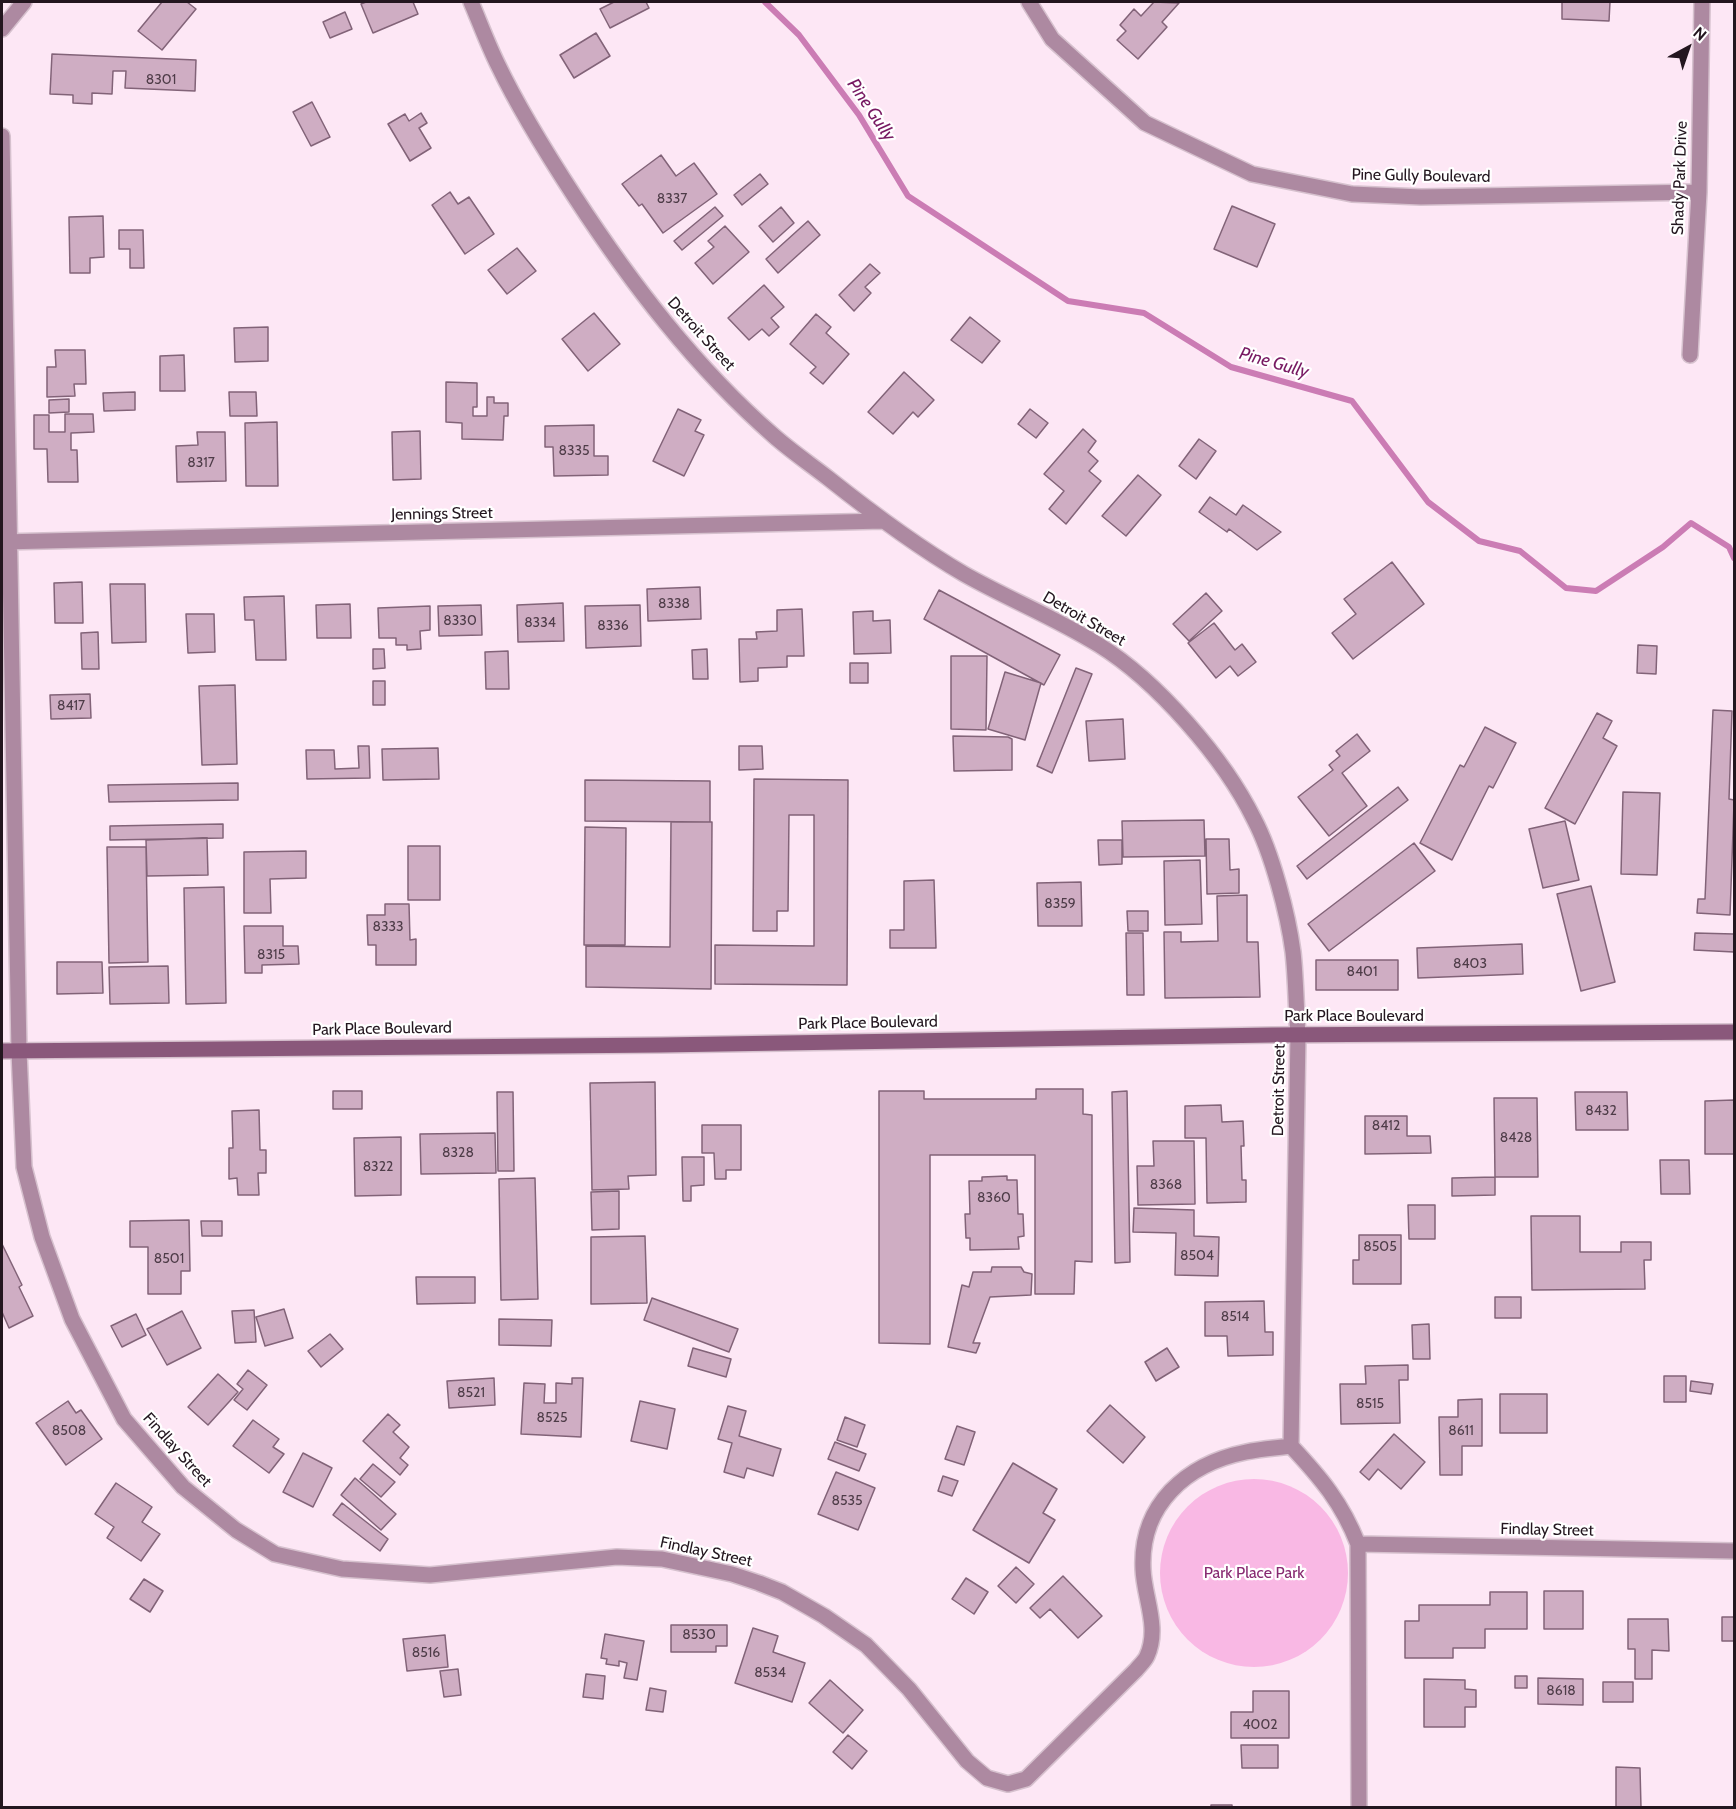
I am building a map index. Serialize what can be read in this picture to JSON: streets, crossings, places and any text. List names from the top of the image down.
{
  "streets": {
    "street": [
      "Pine Gully Boulevard",
      "Shady Park Drive",
      "Detroit Street",
      "Jennings Street",
      "Park Place Boulevard",
      "Findlay Street"
    ]
  },
  "crossings": [
    ["Pine Gully Boulevard", "Shady Park Drive"],
    ["Detroit Street", "Jennings Street"],
    ["Detroit Street", "Park Place Boulevard"],
    ["Detroit Street", "Findlay Street"],
    ["Jennings Street", "Findlay Street"],
    ["Park Place Boulevard", "Findlay Street"]
  ],
  "water": ["Pine Gully"],
  "parks": ["Park Place Park"],
  "house_numbers": [
    "8301",
    "8337",
    "8335",
    "8317",
    "8338",
    "8330",
    "8334",
    "8336",
    "8417",
    "8359",
    "8333",
    "8315",
    "8403",
    "8401",
    "8432",
    "8412",
    "8428",
    "8328",
    "8322",
    "8368",
    "8360",
    "8505",
    "8504",
    "8501",
    "8514",
    "8521",
    "8515",
    "8525",
    "8508",
    "8611",
    "8535",
    "8530",
    "8516",
    "8534",
    "8618",
    "4002"
  ],
  "north": "top right"
}
